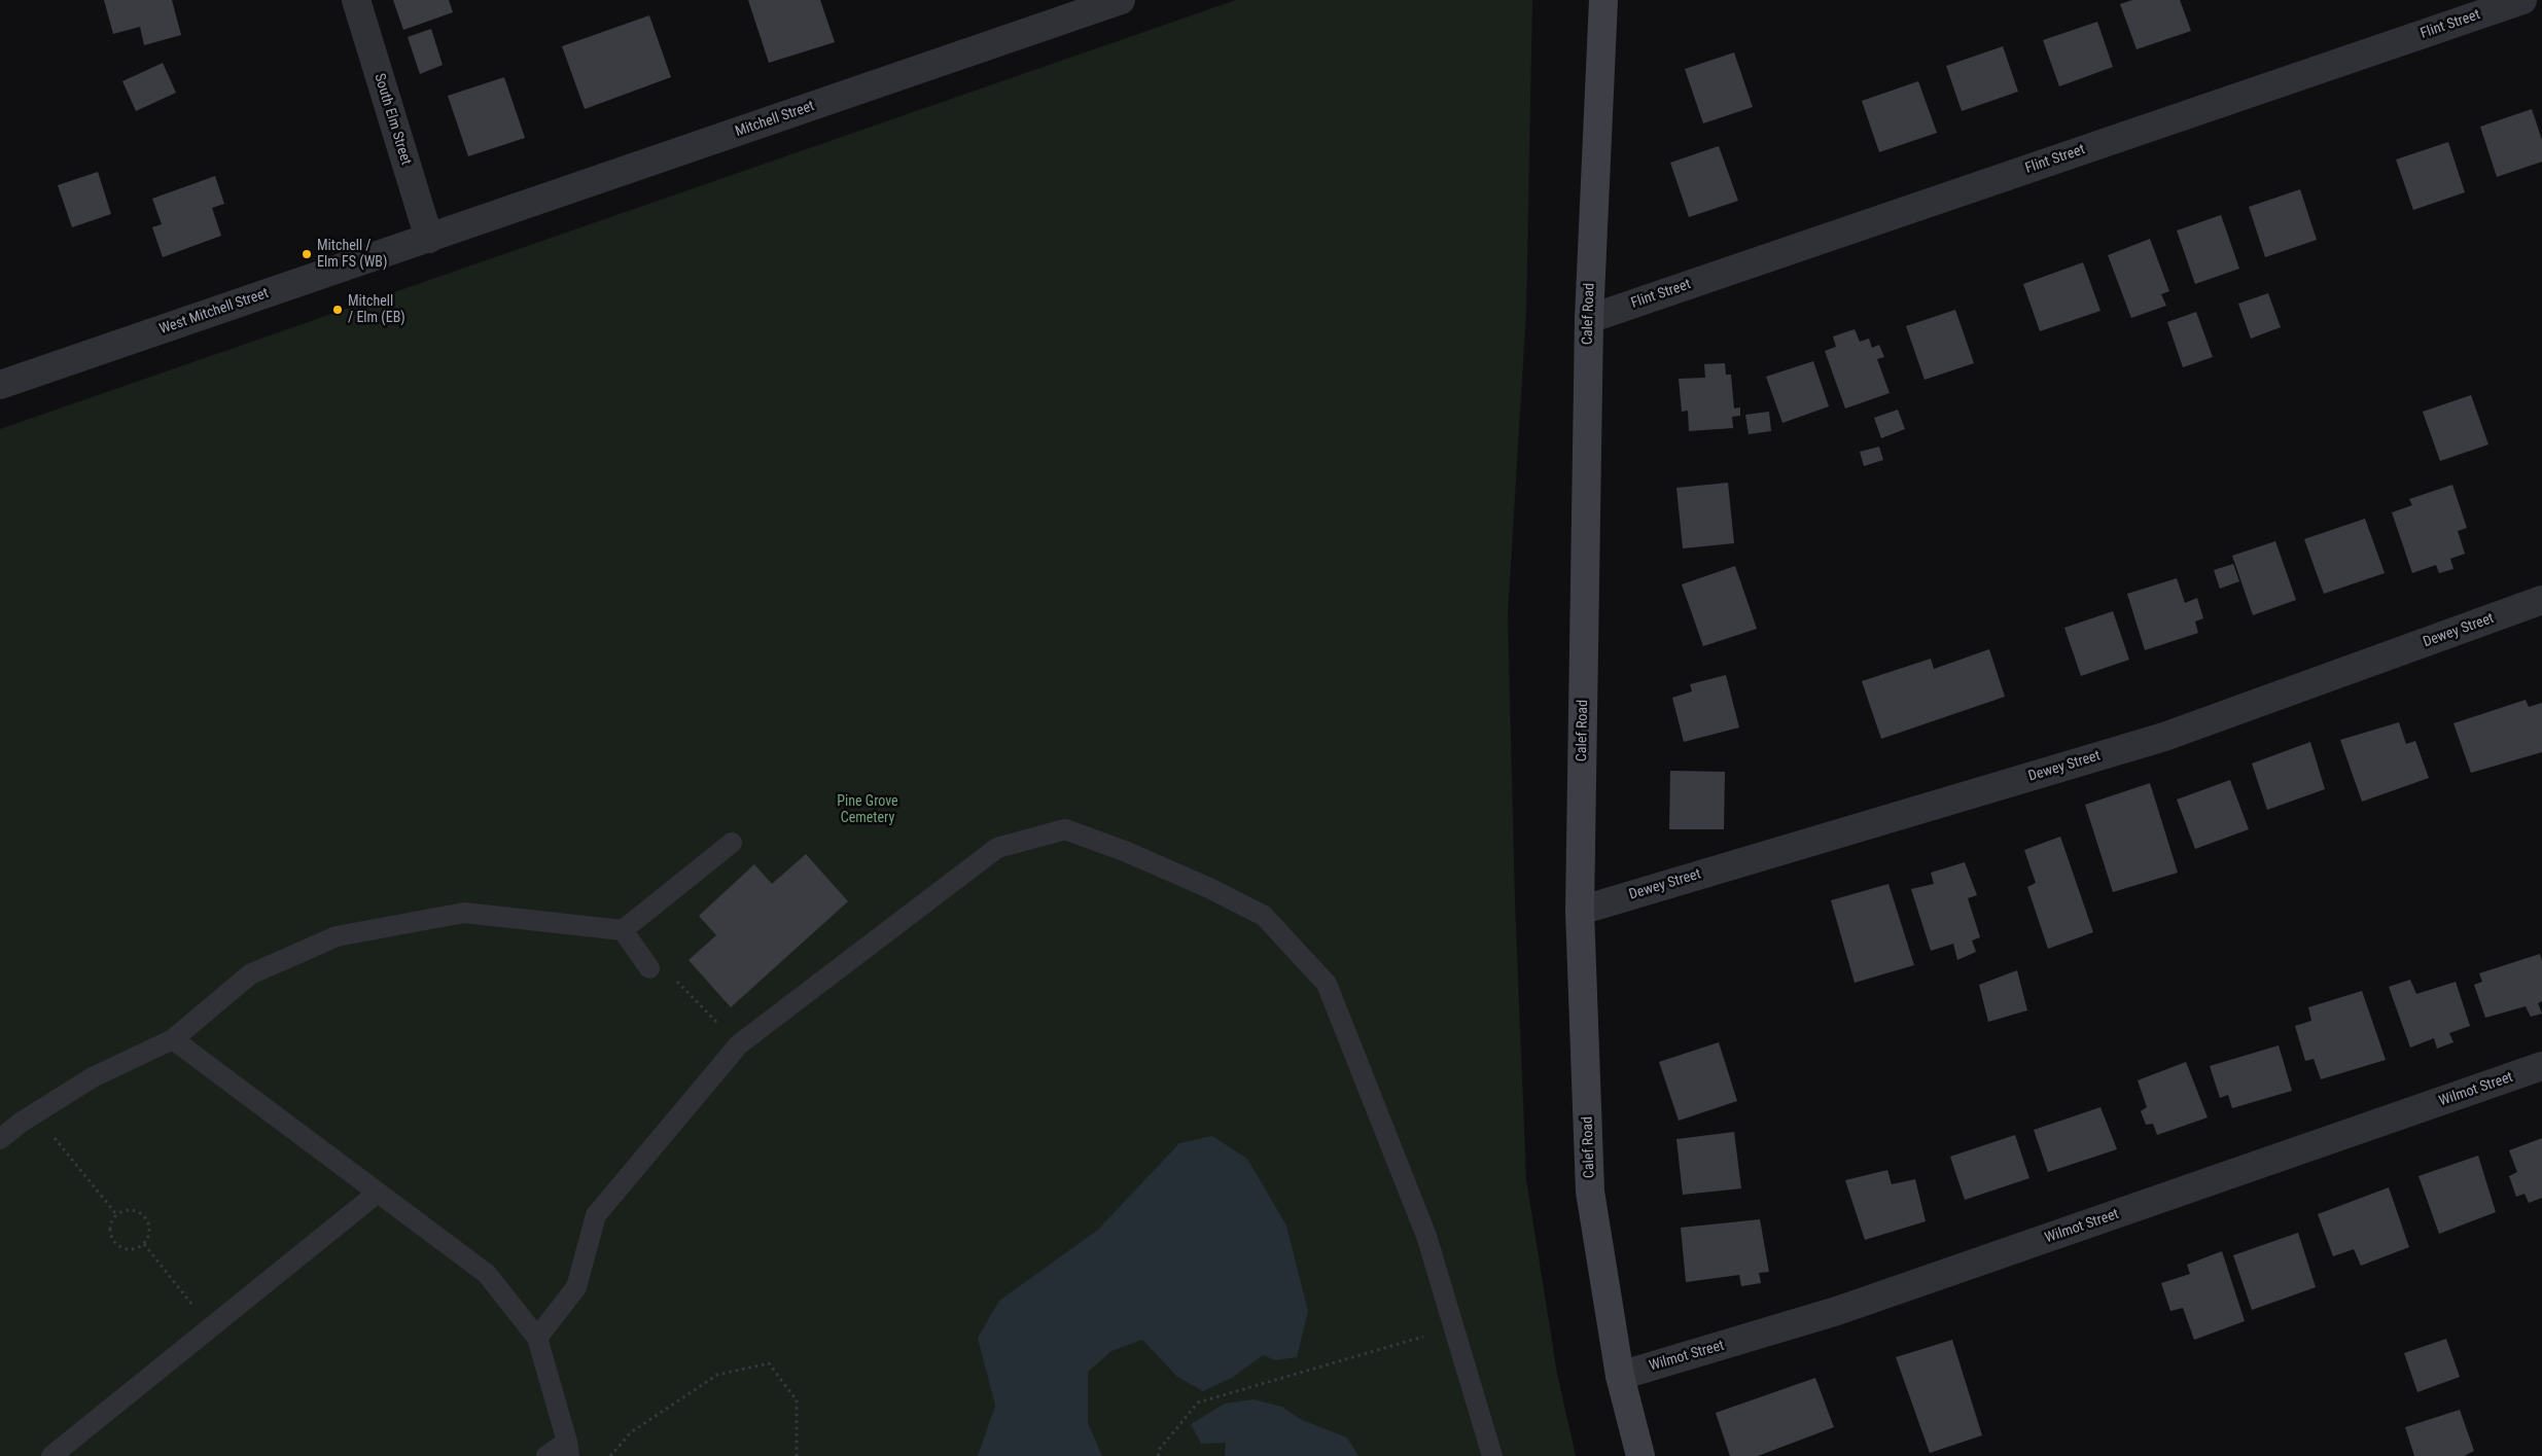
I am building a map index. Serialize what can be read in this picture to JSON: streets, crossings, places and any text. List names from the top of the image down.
{
  "streets": {
    "main road": ["Calef Road"],
    "street": [
      "Flint Street",
      "South Elm Street",
      "Mitchell Street",
      "West Mitchell Street",
      "Dewey Street",
      "Wilmot Street"
    ]
  },
  "crossings": [
    ["Flint Street", "Calef Road"],
    ["South Elm Street", "Mitchell Street"],
    ["South Elm Street", "West Mitchell Street"],
    ["Mitchell Street", "West Mitchell Street"],
    ["Calef Road", "Dewey Street"],
    ["Calef Road", "Wilmot Street"]
  ],
  "parks": ["Pine Grove Cemetery"],
  "places": ["Mitchell / Elm FS (WB)", "Mitchell / Elm (EB)"]
}
